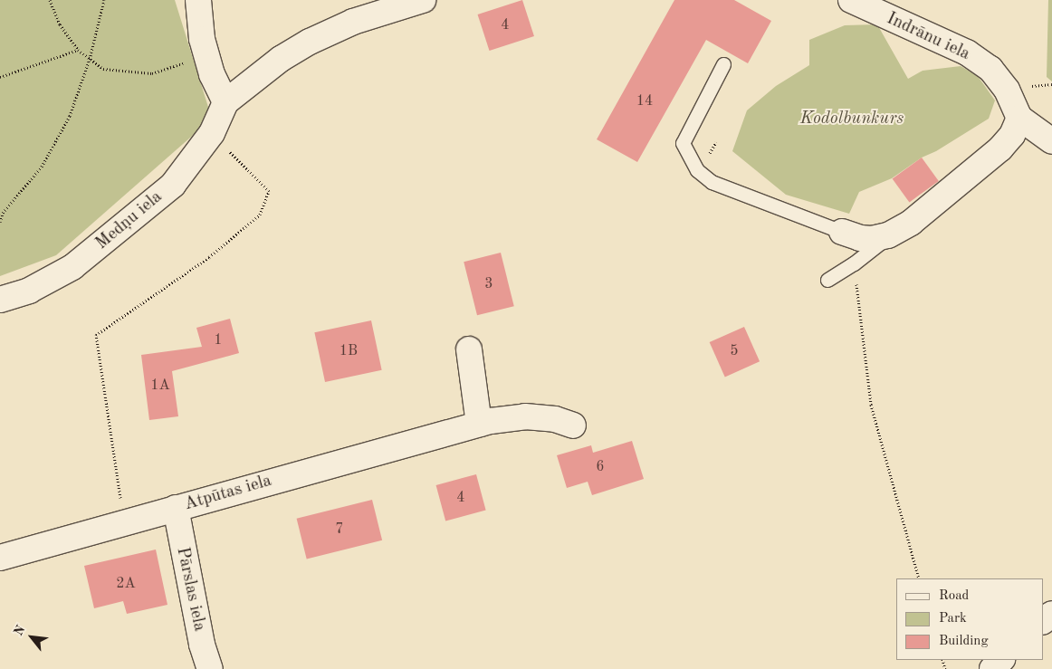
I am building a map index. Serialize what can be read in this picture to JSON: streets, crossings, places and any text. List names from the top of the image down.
{
  "streets": {
    "street": [
      "Indrānu iela",
      "Medņu iela",
      "Atpūtas iela",
      "Pārslas iela"
    ]
  },
  "crossings": [
    ["Atpūtas iela", "Pārslas iela"]
  ],
  "parks": ["Kodolbunkurs"],
  "house_numbers": [
    "4",
    "14",
    "3",
    "1",
    "1B",
    "5",
    "1A",
    "6",
    "4",
    "7",
    "2A"
  ],
  "legend": ["Road", "Park", "Building"],
  "north": "top left"
}
